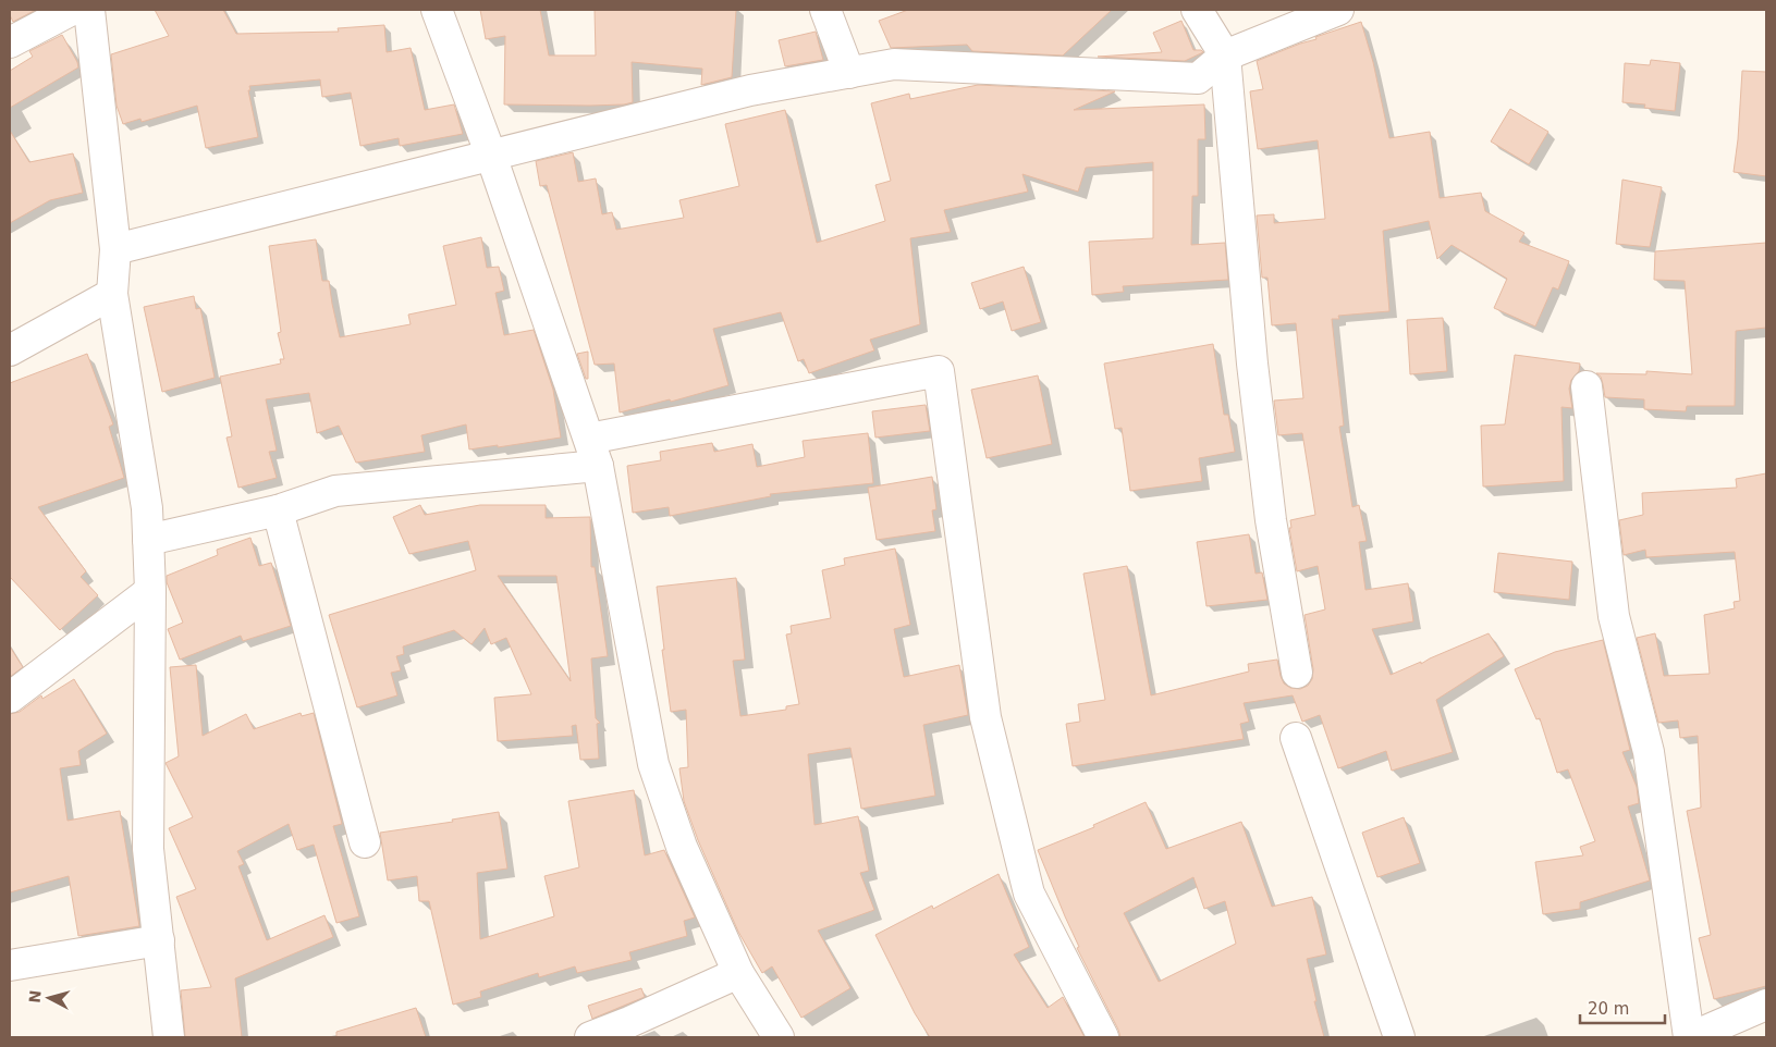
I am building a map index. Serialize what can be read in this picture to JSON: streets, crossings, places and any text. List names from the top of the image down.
{
  "scale_bar": "20 m",
  "north": "left"
}
